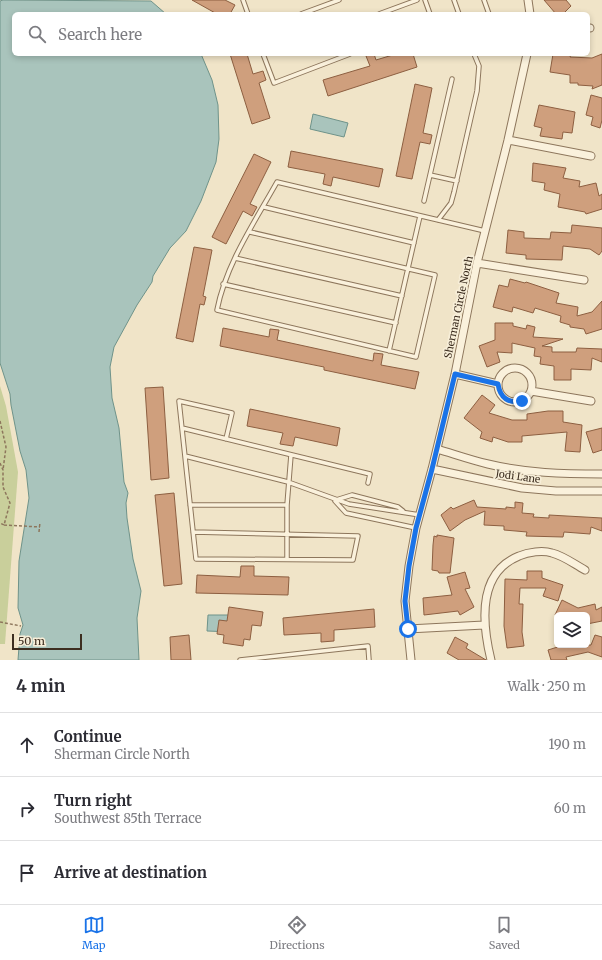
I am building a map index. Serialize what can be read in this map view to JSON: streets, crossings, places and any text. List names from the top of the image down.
{
  "streets": {
    "street": ["Sherman Circle North", "Jodi Lane"]
  },
  "crossings": [
    ["Sherman Circle North", "Jodi Lane"]
  ],
  "scale_bar": "50 m",
  "page": {
    "search": "Search here",
    "scale": "50 m",
    "heading": ["4 min", "Walk · 250 m"],
    "list": [
      ["Continue", "Sherman Circle North", "190 m"],
      ["Turn right", "Southwest 85th Terrace", "60 m"],
      "Arrive at destination"
    ],
    "nav": ["Map", "Directions", "Saved"]
  }
}
